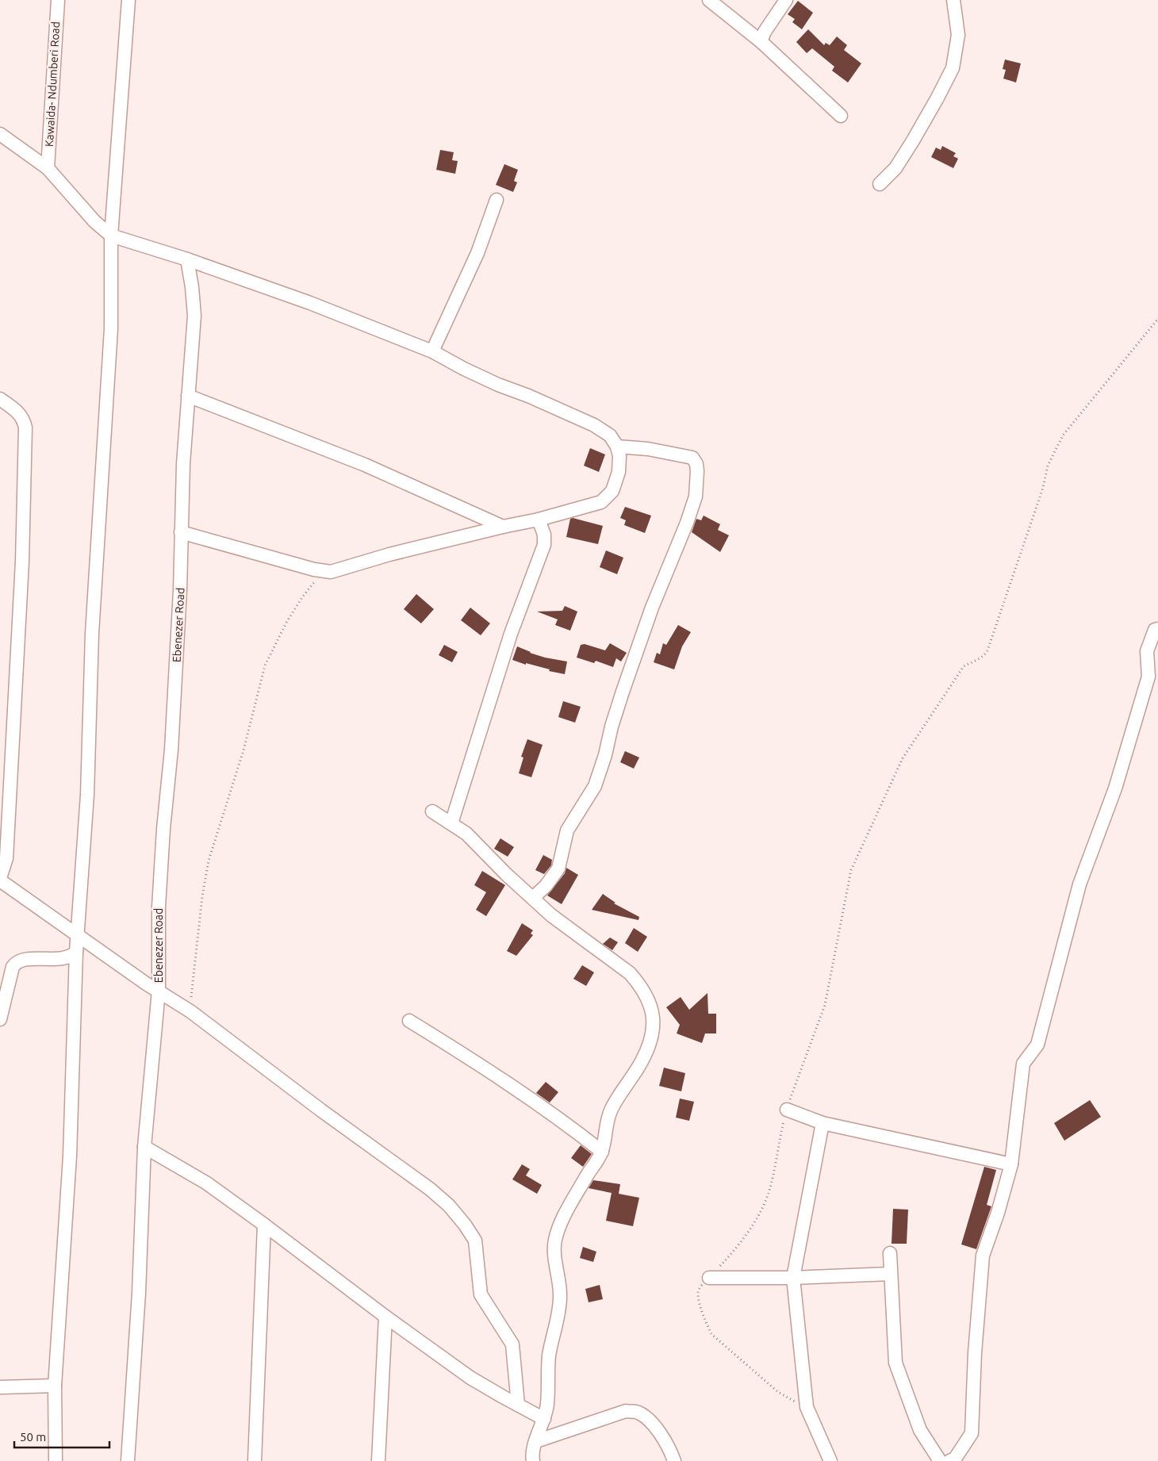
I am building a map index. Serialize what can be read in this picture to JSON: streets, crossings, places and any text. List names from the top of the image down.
{
  "streets": {
    "street": ["Kawaida- Ndumberi Road", "Ebenezer Road"]
  },
  "scale_bar": "50 m"
}
